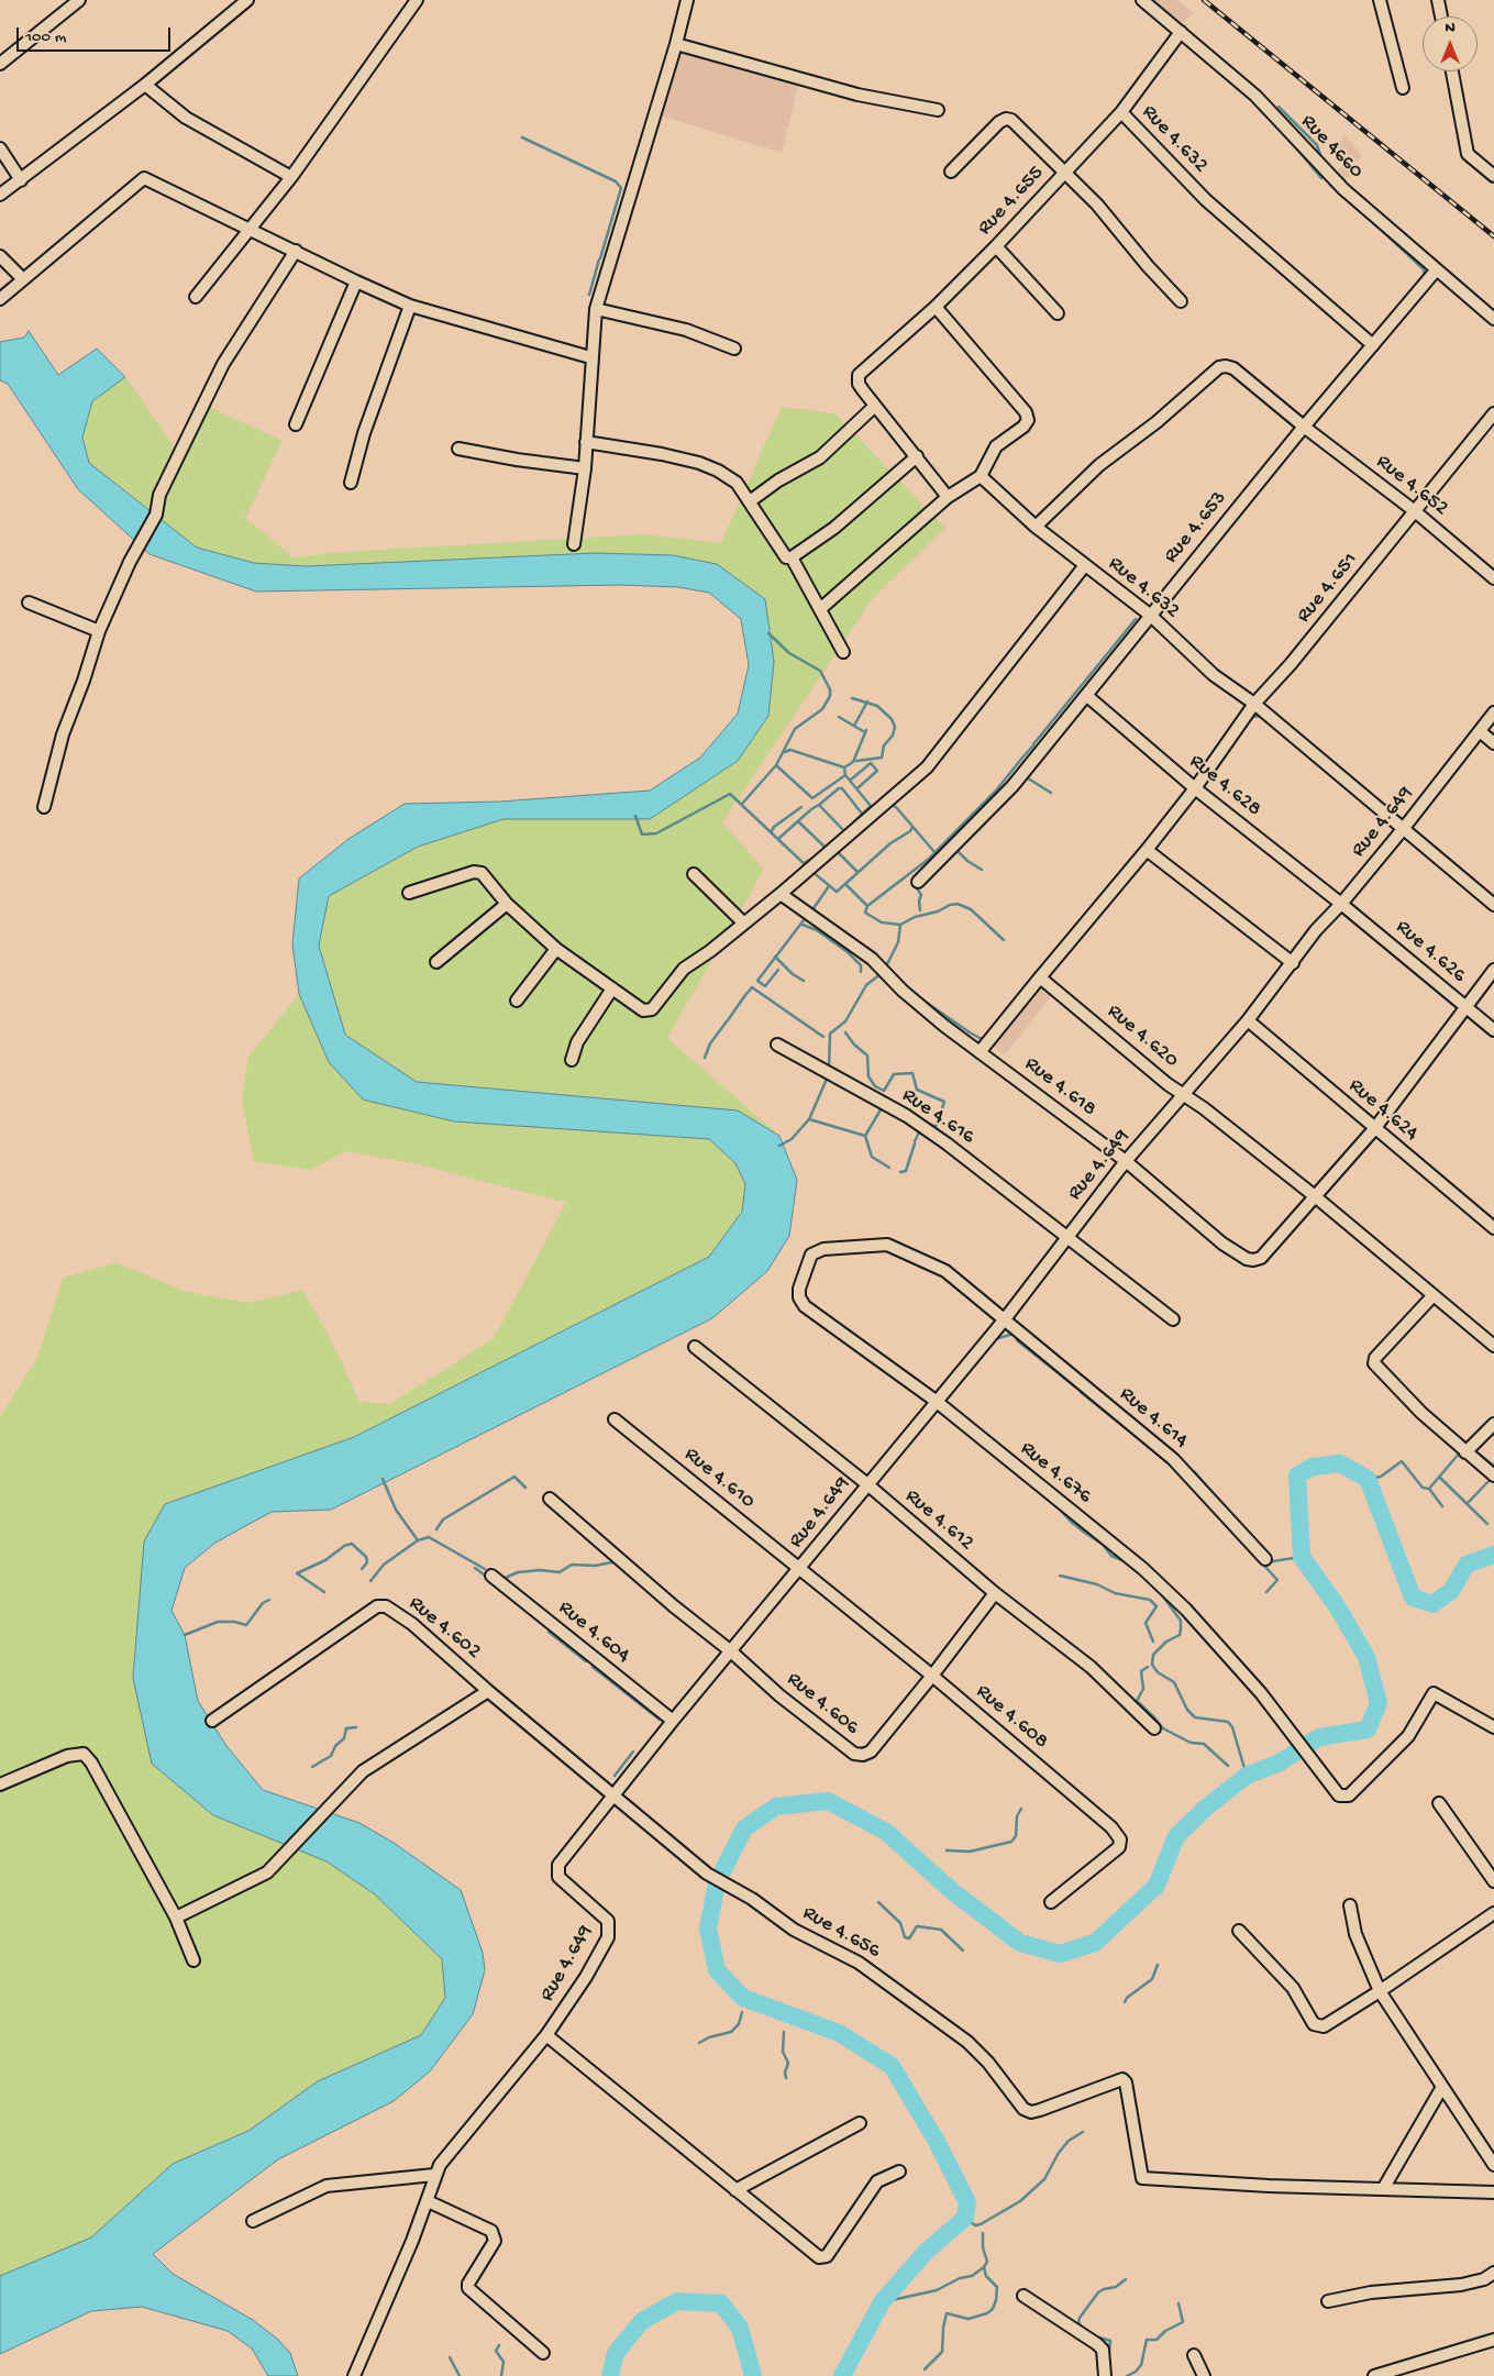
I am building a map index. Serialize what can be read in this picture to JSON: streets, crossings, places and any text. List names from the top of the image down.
{
  "streets": {
    "street": [
      "Rue 4.632",
      "Rue 4660",
      "Rue 4.655",
      "Rue 4.652",
      "Rue 4.653",
      "Rue 4.651",
      "Rue 4.628",
      "Rue 4.649",
      "Rue 4.626",
      "Rue 4.620",
      "Rue 4.618",
      "Rue 4.624",
      "Rue 4.616",
      "Rue 4.614",
      "Rue 4.676",
      "Rue 4.610",
      "Rue 4.612",
      "Rue 4.602",
      "Rue 4.604",
      "Rue 4.606",
      "Rue 4.608",
      "Rue 4.656"
    ]
  },
  "crossings": [
    ["Rue 4.632", "Rue 4.655"],
    ["Rue 4.632", "Rue 4.653"],
    ["Rue 4.632", "Rue 4.651"],
    ["Rue 4.632", "Rue 4.649"],
    ["Rue 4660", "Rue 4.655"],
    ["Rue 4660", "Rue 4.653"],
    ["Rue 4.652", "Rue 4.653"],
    ["Rue 4.652", "Rue 4.651"],
    ["Rue 4.653", "Rue 4.628"],
    ["Rue 4.651", "Rue 4.628"],
    ["Rue 4.628", "Rue 4.649"],
    ["Rue 4.628", "Rue 4.626"],
    ["Rue 4.649", "Rue 4.626"],
    ["Rue 4.649", "Rue 4.620"],
    ["Rue 4.649", "Rue 4.618"],
    ["Rue 4.649", "Rue 4.624"],
    ["Rue 4.649", "Rue 4.616"],
    ["Rue 4.649", "Rue 4.614"],
    ["Rue 4.649", "Rue 4.676"],
    ["Rue 4.649", "Rue 4.610"],
    ["Rue 4.649", "Rue 4.612"],
    ["Rue 4.649", "Rue 4.602"],
    ["Rue 4.649", "Rue 4.604"],
    ["Rue 4.649", "Rue 4.606"],
    ["Rue 4.649", "Rue 4.608"],
    ["Rue 4.649", "Rue 4.656"],
    ["Rue 4.626", "Rue 4.618"],
    ["Rue 4.620", "Rue 4.618"],
    ["Rue 4.618", "Rue 4.624"],
    ["Rue 4.614", "Rue 4.676"],
    ["Rue 4.610", "Rue 4.608"],
    ["Rue 4.612", "Rue 4.606"],
    ["Rue 4.602", "Rue 4.656"],
    ["Rue 4.606", "Rue 4.608"]
  ],
  "scale_bar": "100 m",
  "north": "top"
}
